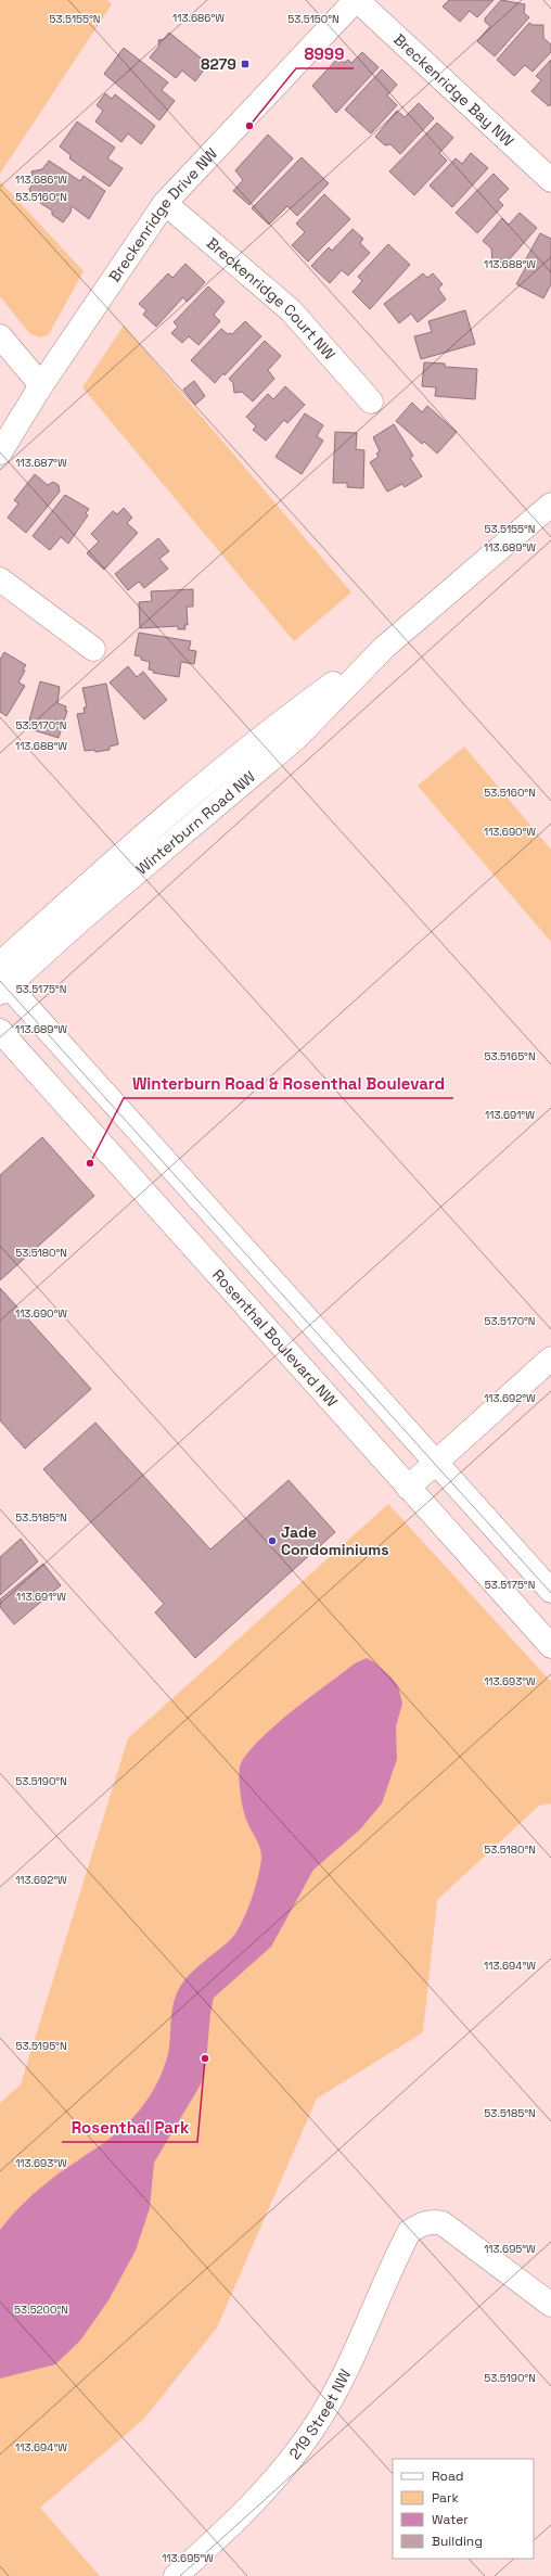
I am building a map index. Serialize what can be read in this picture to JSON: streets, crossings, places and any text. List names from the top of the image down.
{
  "streets": {
    "street": [
      "Breckenridge Bay NW",
      "Breckenridge Drive NW",
      "Breckenridge Court NW",
      "Winterburn Road NW",
      "Rosenthal Boulevard NW",
      "219 Street NW"
    ]
  },
  "crossings": [
    ["Breckenridge Bay NW", "Breckenridge Drive NW"],
    ["Breckenridge Drive NW", "Breckenridge Court NW"]
  ],
  "places": {
    "transit": ["8279"],
    "other": [
      "8999",
      "Winterburn Road & Rosenthal Boulevard",
      "Jade Condominiums",
      "Rosenthal Park"
    ]
  },
  "legend": [
    "Road",
    "Park",
    "Water",
    "Building"
  ],
  "coordinates": [
    "113.686°W",
    "53.5155°N",
    "53.5150°N",
    "53.5160°N",
    "113.688°W",
    "113.687°W",
    "113.689°W",
    "53.5170°N",
    "113.690°W",
    "53.5175°N",
    "53.5165°N",
    "113.691°W",
    "53.5180°N",
    "113.692°W",
    "53.5185°N",
    "113.693°W",
    "53.5190°N",
    "113.694°W",
    "53.5195°N",
    "113.695°W",
    "53.5200°N"
  ]
}
